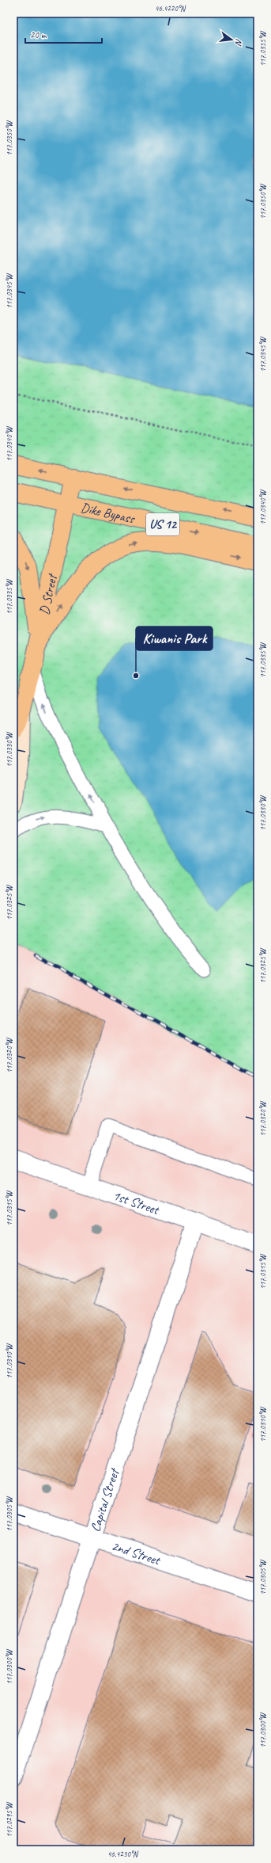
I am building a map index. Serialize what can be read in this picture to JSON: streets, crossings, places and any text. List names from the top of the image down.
{
  "streets": {
    "highway": ["Dike Bypass", "US 12", "D Street"],
    "street": ["1st Street", "Capital Street", "2nd Street"]
  },
  "crossings": [
    ["Dike Bypass", "D Street"],
    ["1st Street", "Capital Street"],
    ["Capital Street", "2nd Street"]
  ],
  "places": ["Kiwanis Park"],
  "scale_bar": "20 m",
  "north": "right",
  "coordinates": [
    "46.4220°N",
    "117.0355°W",
    "117.0350°W",
    "117.0345°W",
    "117.0340°W",
    "117.0335°W",
    "117.0330°W",
    "117.0325°W",
    "117.0320°W",
    "117.0315°W",
    "117.0310°W",
    "117.0305°W",
    "117.0300°W",
    "117.0295°W",
    "46.4230°N"
  ]
}
